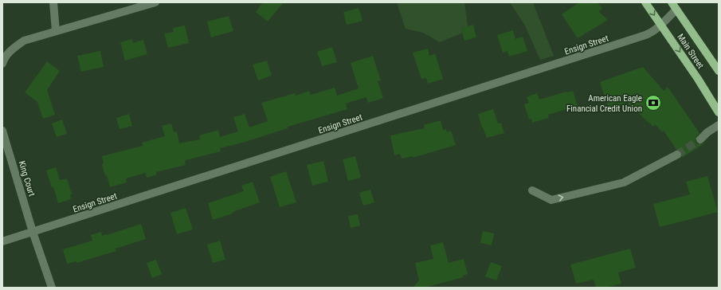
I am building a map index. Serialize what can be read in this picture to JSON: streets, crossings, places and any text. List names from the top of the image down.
{
  "streets": {
    "main road": ["Main Street"],
    "street": ["Ensign Street", "King Court"]
  },
  "crossings": [
    ["Ensign Street", "Main Street"],
    ["Ensign Street", "King Court"]
  ],
  "places": {
    "bank": ["American Eagle Financial Credit Union"]
  }
}
